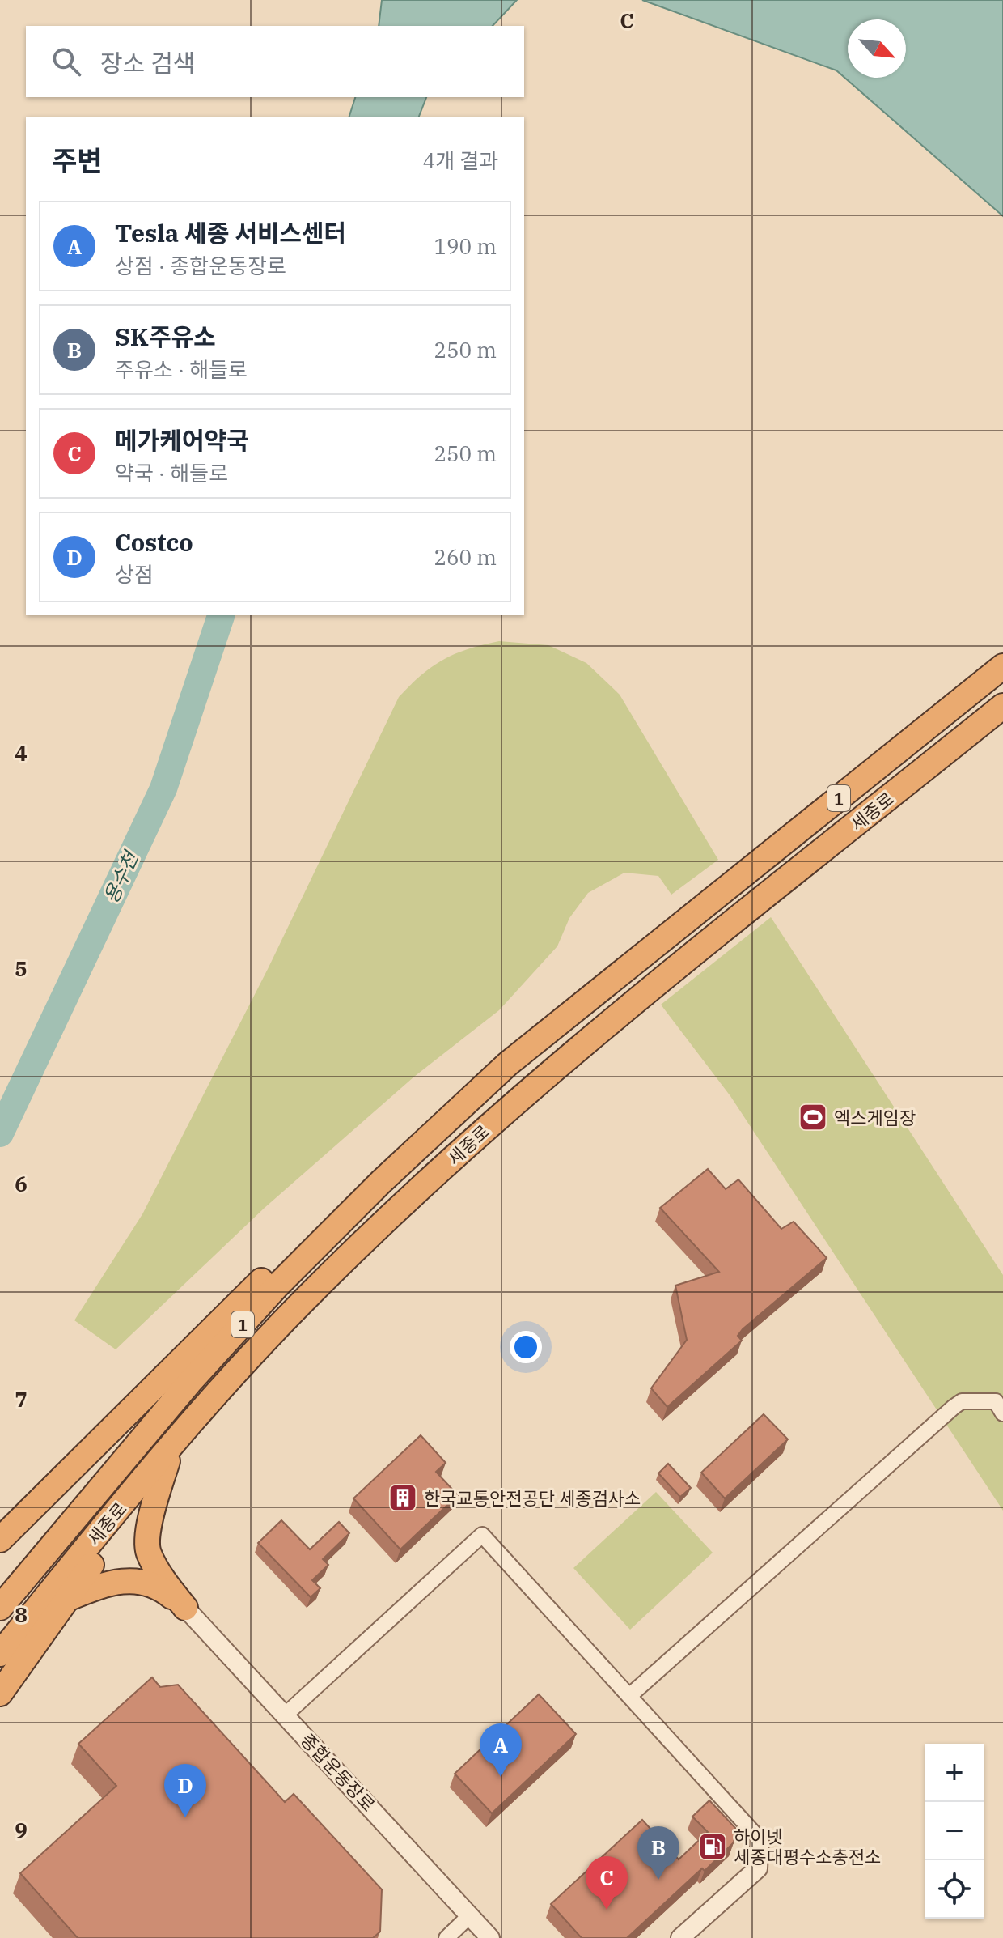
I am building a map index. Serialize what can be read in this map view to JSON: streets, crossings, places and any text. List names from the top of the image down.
{
  "streets": {
    "highway": ["1", "세종로"],
    "street": ["종합운동장로"]
  },
  "water": ["용수천"],
  "places": {
    "sports": ["엑스게임장"],
    "building": ["한국교통안전공단 세종검사소"],
    "fuel station": ["하이넷 세종대평수소충전소"]
  },
  "north": "bottom right",
  "page": {
    "search": "장소 검색",
    "heading": ["주변", "4개 결과"],
    "list": [
      {
        "mark": "A",
        "name": "Tesla 세종 서비스센터",
        "note": "상점 · 종합운동장로",
        "value": "190 m"
      },
      {
        "mark": "B",
        "name": "SK주유소",
        "note": "주유소 · 해들로",
        "value": "250 m"
      },
      {
        "mark": "C",
        "name": "메가케어약국",
        "note": "약국 · 해들로",
        "value": "250 m"
      },
      {
        "mark": "D",
        "name": "Costco",
        "note": "상점",
        "value": "260 m"
      }
    ],
    "pins": [
      "A",
      "D",
      "B",
      "C"
    ],
    "map_buttons": ["+", "−"]
  },
  "grid": {
    "columns": ["C"],
    "rows": [
      "4",
      "5",
      "6",
      "7",
      "8",
      "9"
    ]
  }
}
